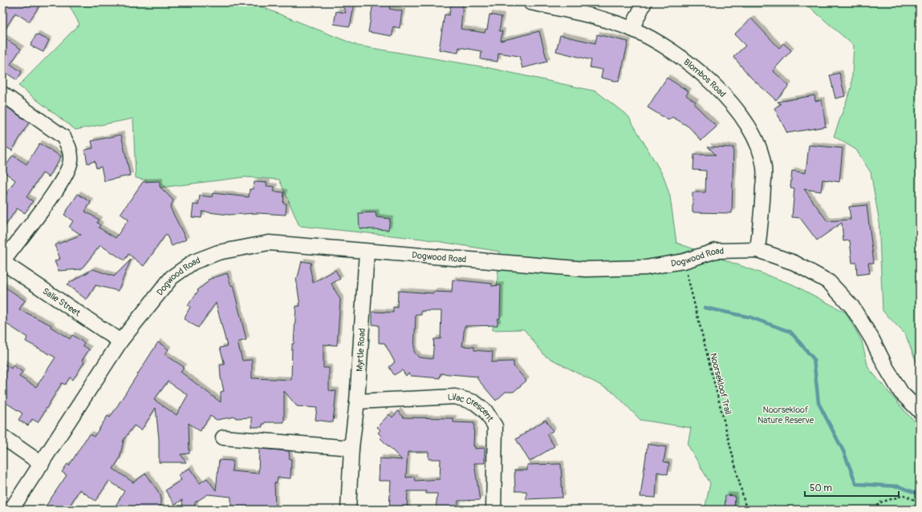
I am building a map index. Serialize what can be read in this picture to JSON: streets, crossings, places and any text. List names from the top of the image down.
{
  "streets": {
    "street": [
      "Blombos Road",
      "Dogwood Road",
      "Salie Street",
      "Myrtle Road",
      "Lilac Crescent"
    ],
    "path": ["Noorsekloof Trail"]
  },
  "crossings": [
    ["Blombos Road", "Dogwood Road"],
    ["Dogwood Road", "Salie Street"],
    ["Dogwood Road", "Myrtle Road"],
    ["Dogwood Road", "Noorsekloof Trail"],
    ["Myrtle Road", "Lilac Crescent"]
  ],
  "parks": ["Noorsekloof Nature Reserve"],
  "scale_bar": "50 m"
}
